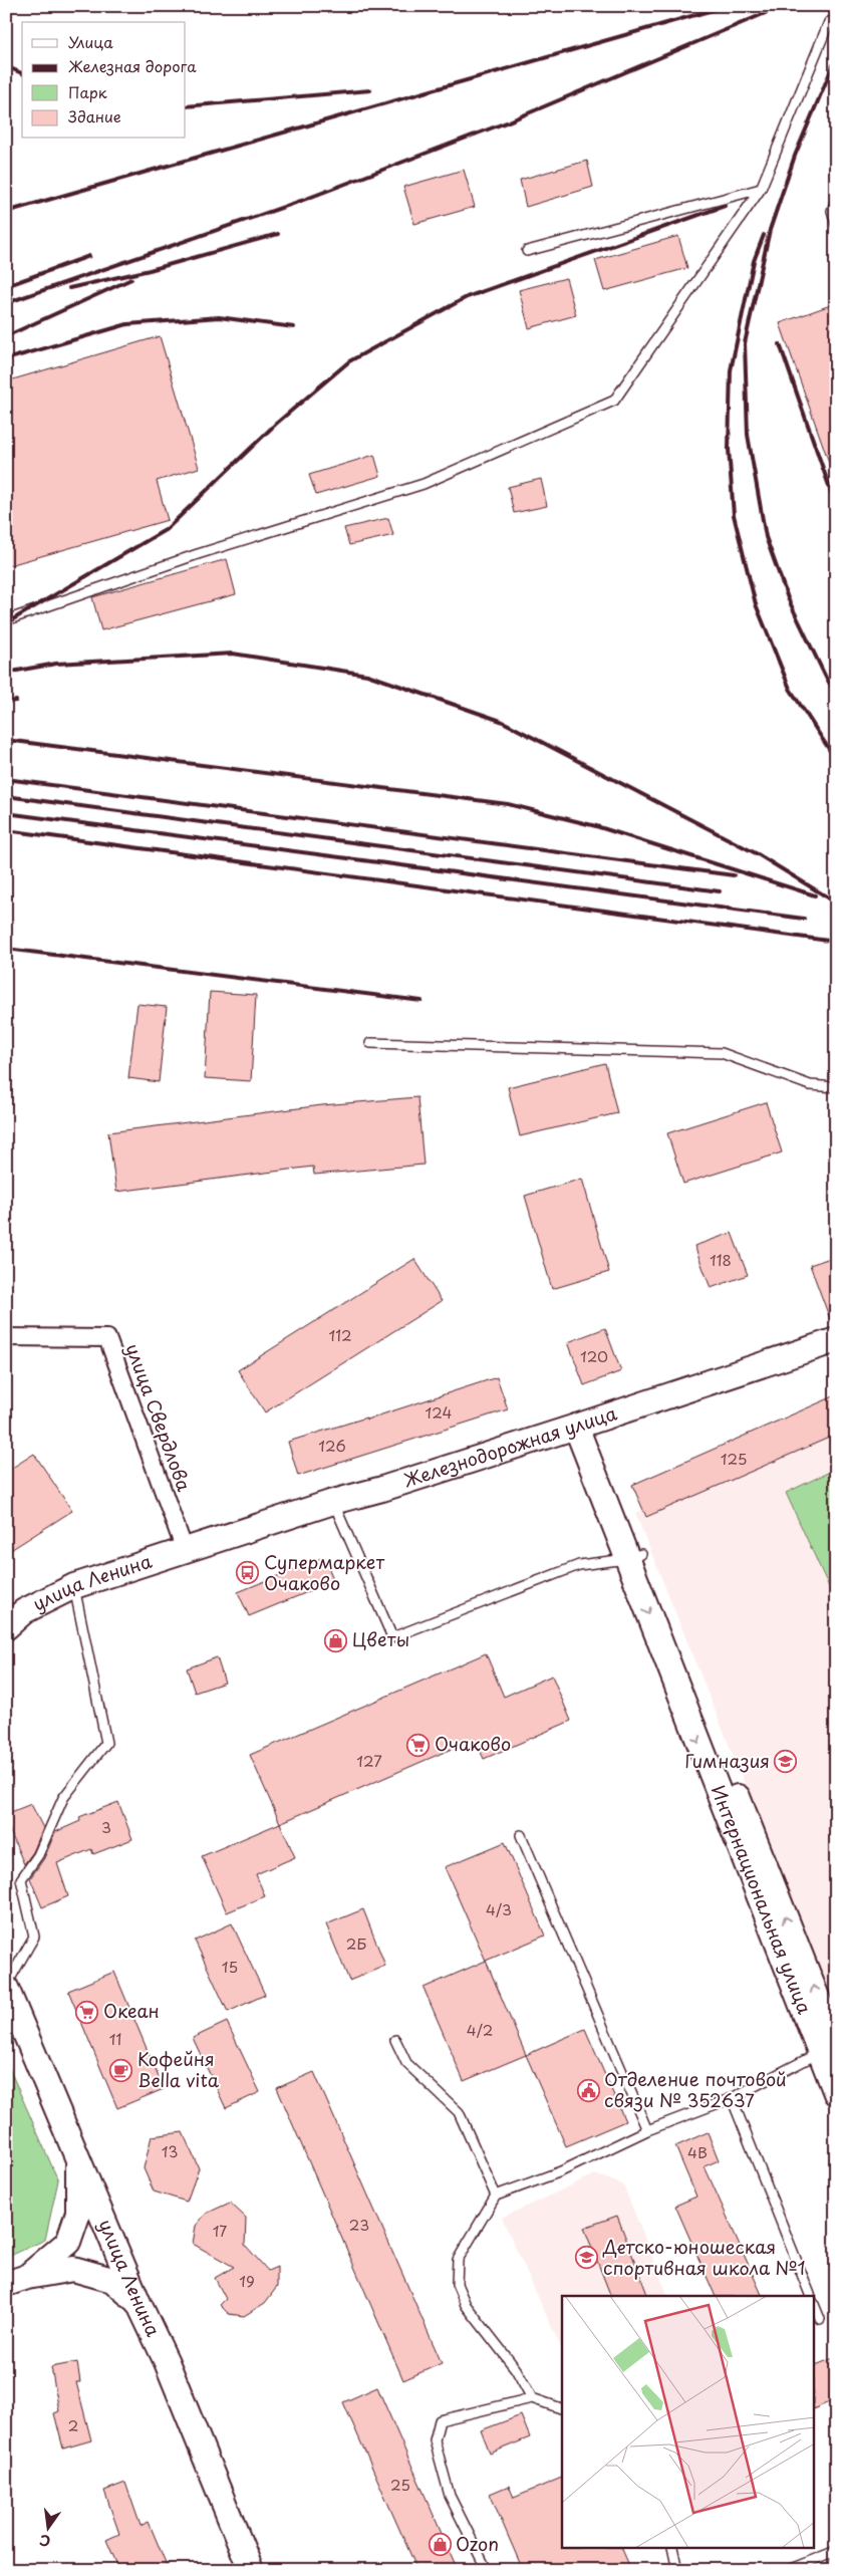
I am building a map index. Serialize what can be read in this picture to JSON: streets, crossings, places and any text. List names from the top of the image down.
{
  "streets": {
    "main road": ["Железнодорожная улица", "улица Ленина", "Интернациональная улица"],
    "street": ["улица Свердлова"]
  },
  "crossings": [
    ["улица Свердлова", "Железнодорожная улица"],
    ["улица Свердлова", "улица Ленина"],
    ["Железнодорожная улица", "улица Ленина"],
    ["Железнодорожная улица", "Интернациональная улица"]
  ],
  "places": {
    "bus stop": ["Супермаркет Очаково"],
    "shop": ["Цветы", "Ozon"],
    "supermarket": ["Очаково", "Океан"],
    "school or university": ["Гимназия", "Детско-юношеская спортивная школа №1"],
    "cafe": ["Кофейня Bella vita"],
    "public building": ["Отделение почтовой связи № 352637"]
  },
  "house_numbers": [
    "118",
    "112",
    "120",
    "124",
    "126",
    "125",
    "127",
    "3",
    "4/3",
    "2Б",
    "15",
    "4/2",
    "11",
    "13",
    "4В",
    "23",
    "17",
    "19",
    "2",
    "25"
  ],
  "legend": [
    "Улица",
    "Железная дорога",
    "Парк",
    "Здание"
  ],
  "north": "bottom"
}
